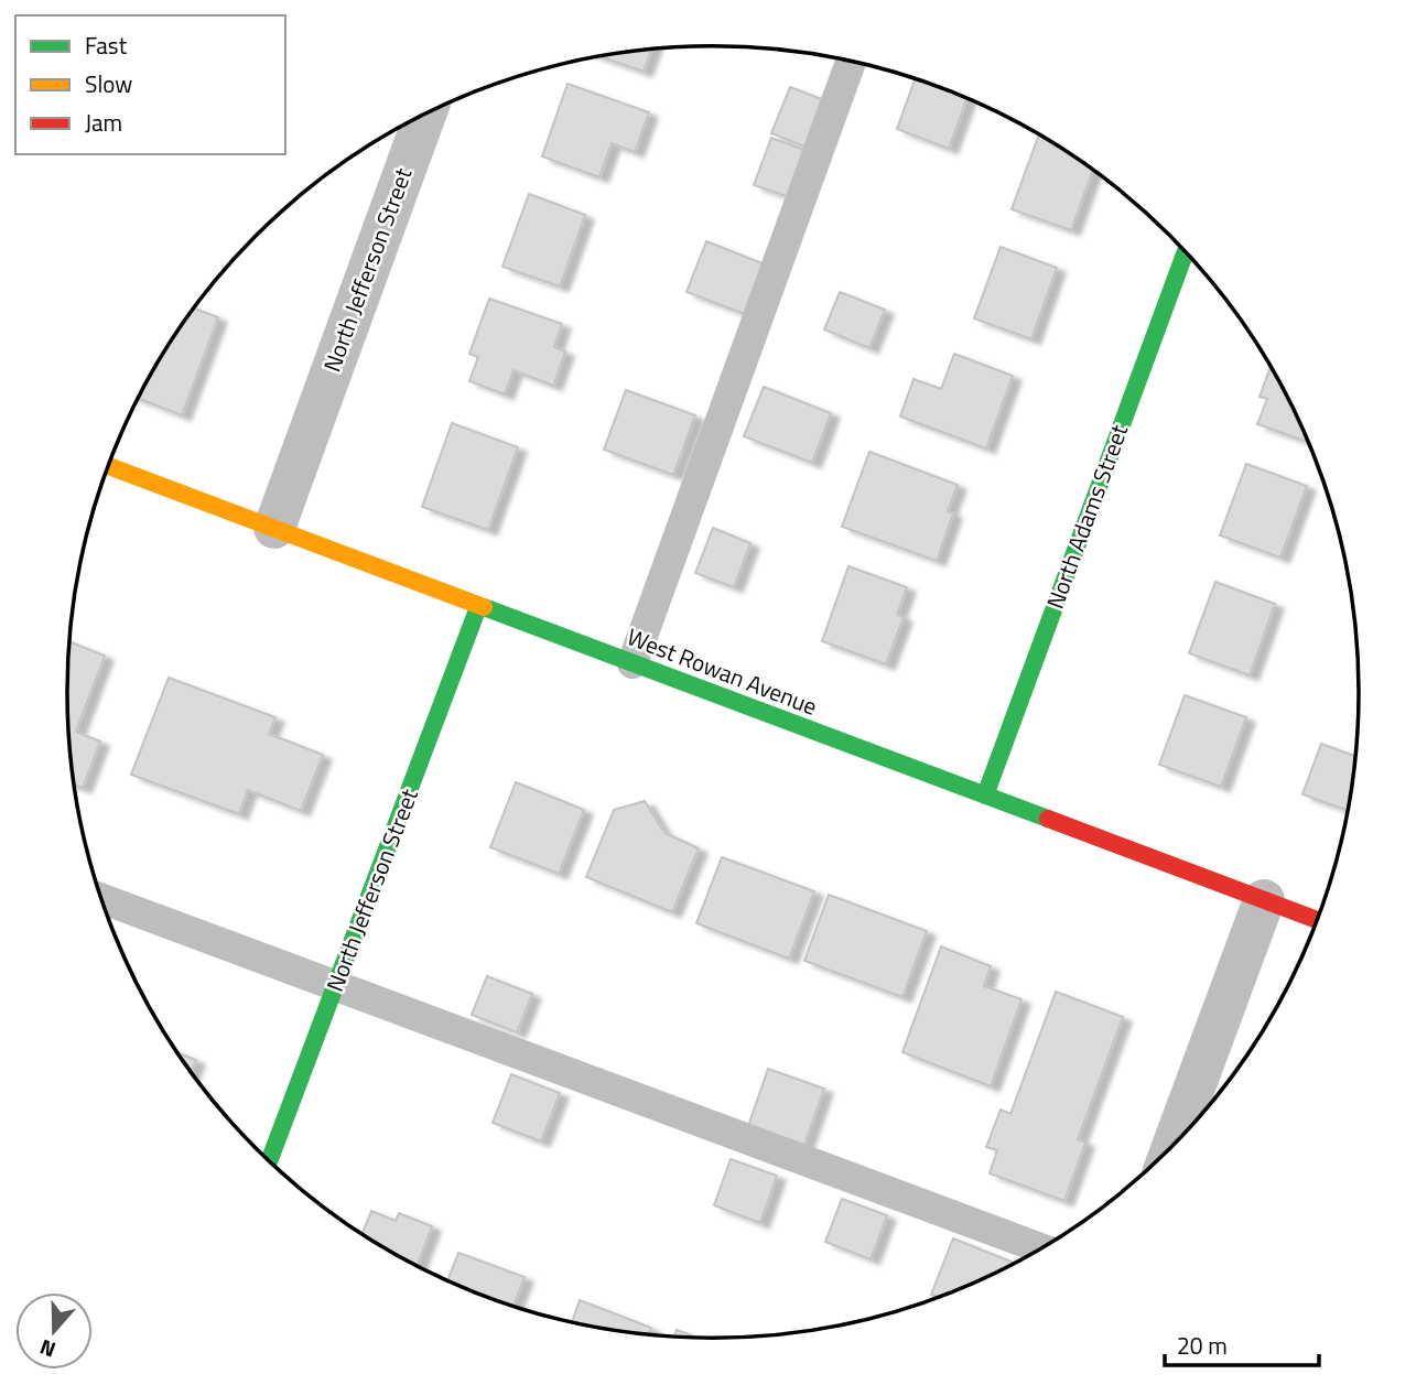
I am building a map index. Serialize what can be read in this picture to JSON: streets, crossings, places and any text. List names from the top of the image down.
{
  "streets": {
    "street": ["North Jefferson Street", "North Adams Street", "West Rowan Avenue"]
  },
  "crossings": [
    ["North Jefferson Street", "West Rowan Avenue"],
    ["North Adams Street", "West Rowan Avenue"]
  ],
  "legend": ["Fast", "Slow", "Jam"],
  "scale_bar": "20 m",
  "north": "bottom"
}
